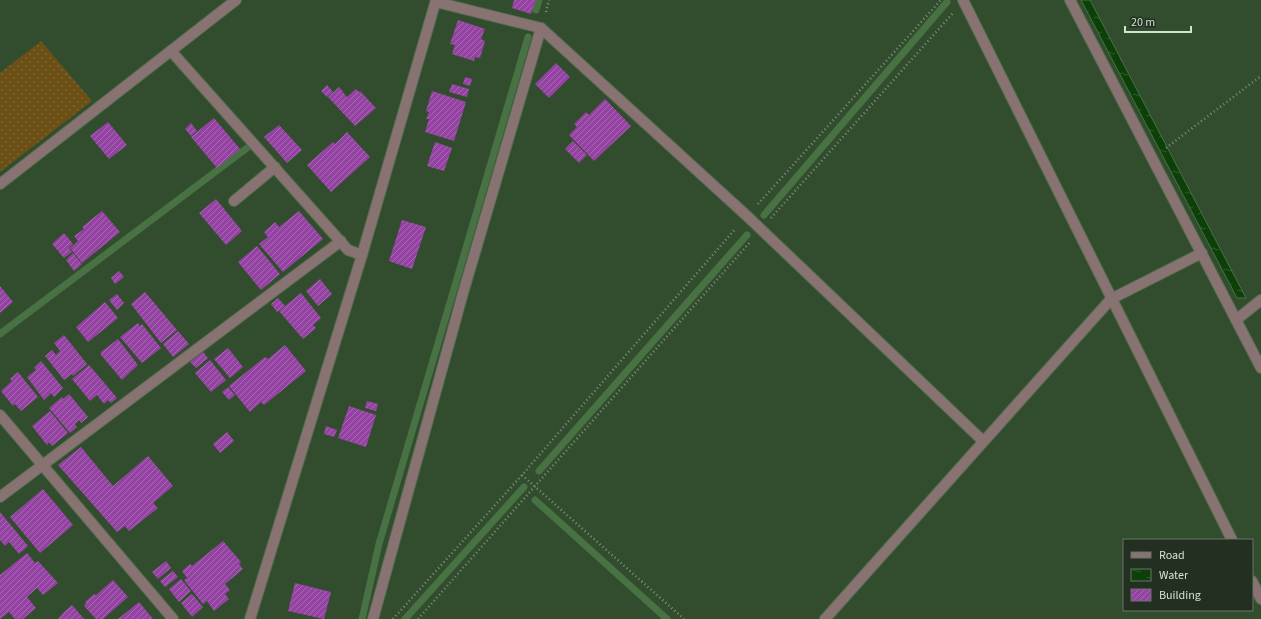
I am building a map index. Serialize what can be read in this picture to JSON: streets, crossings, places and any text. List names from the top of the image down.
{
  "legend": ["Road", "Water", "Building"],
  "scale_bar": "20 m"
}
